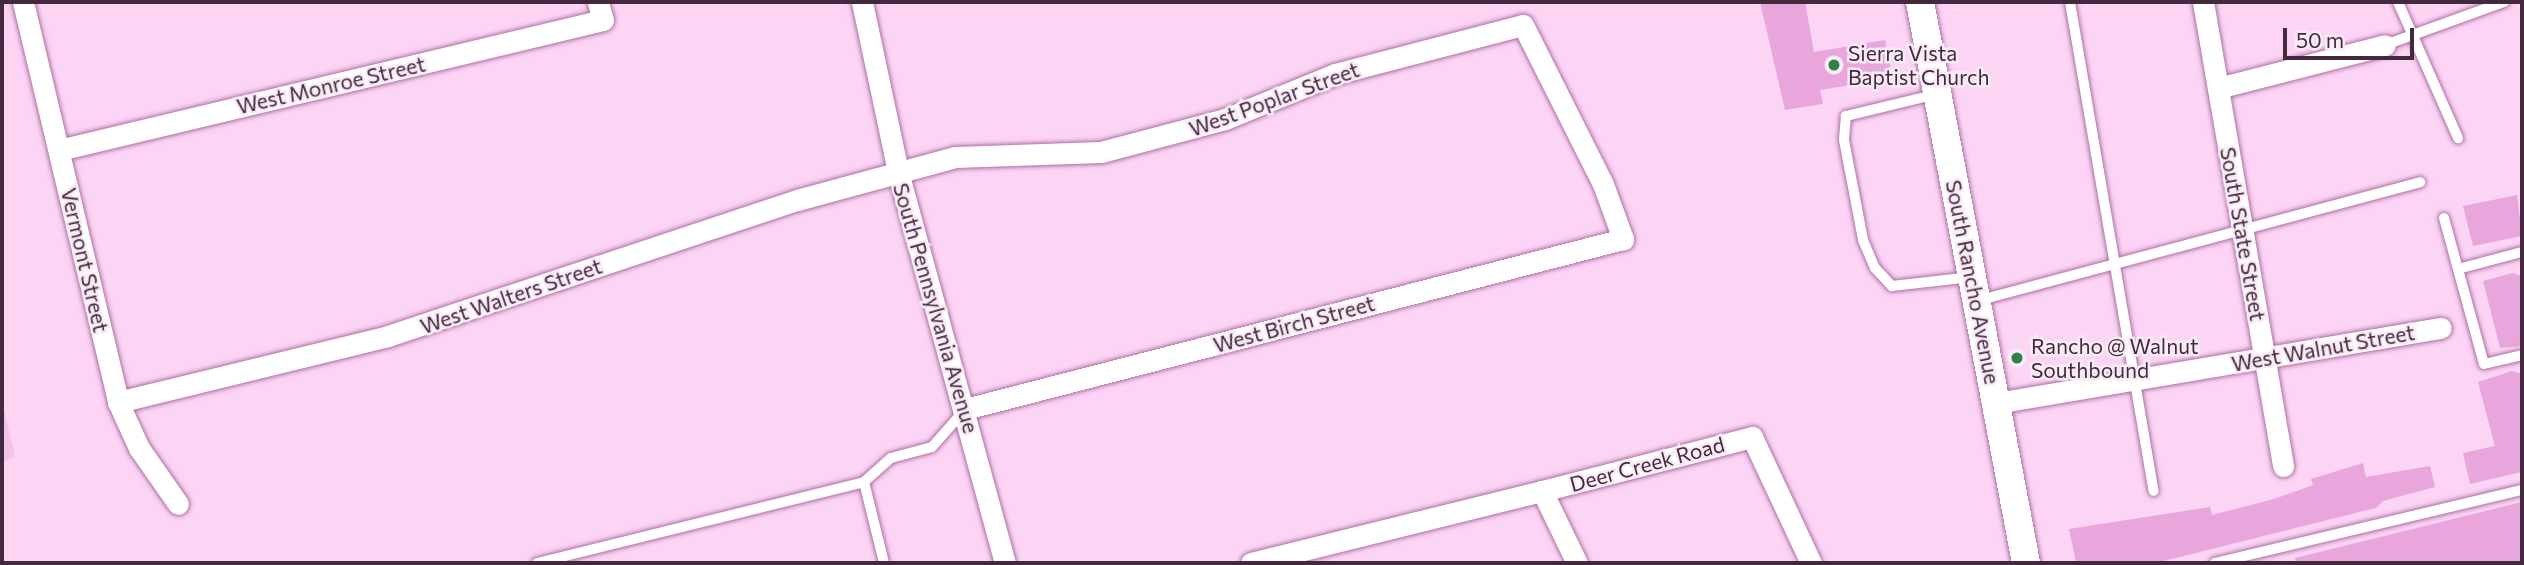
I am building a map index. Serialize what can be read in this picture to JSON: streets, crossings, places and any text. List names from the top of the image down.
{
  "streets": {
    "street": [
      "West Monroe Street",
      "West Poplar Street",
      "South State Street",
      "Vermont Street",
      "South Rancho Avenue",
      "West Walters Street",
      "South Pennsylvania Avenue",
      "West Birch Street",
      "West Walnut Street",
      "Deer Creek Road"
    ]
  },
  "crossings": [
    ["West Monroe Street", "Vermont Street"],
    ["West Poplar Street", "West Walters Street"],
    ["West Poplar Street", "South Pennsylvania Avenue"],
    ["West Poplar Street", "West Birch Street"],
    ["South State Street", "West Walnut Street"],
    ["Vermont Street", "West Walters Street"],
    ["South Rancho Avenue", "West Walnut Street"],
    ["West Walters Street", "South Pennsylvania Avenue"],
    ["South Pennsylvania Avenue", "West Birch Street"]
  ],
  "places": ["Sierra Vista Baptist Church", "Rancho @ Walnut Southbound"],
  "scale_bar": "50 m"
}
